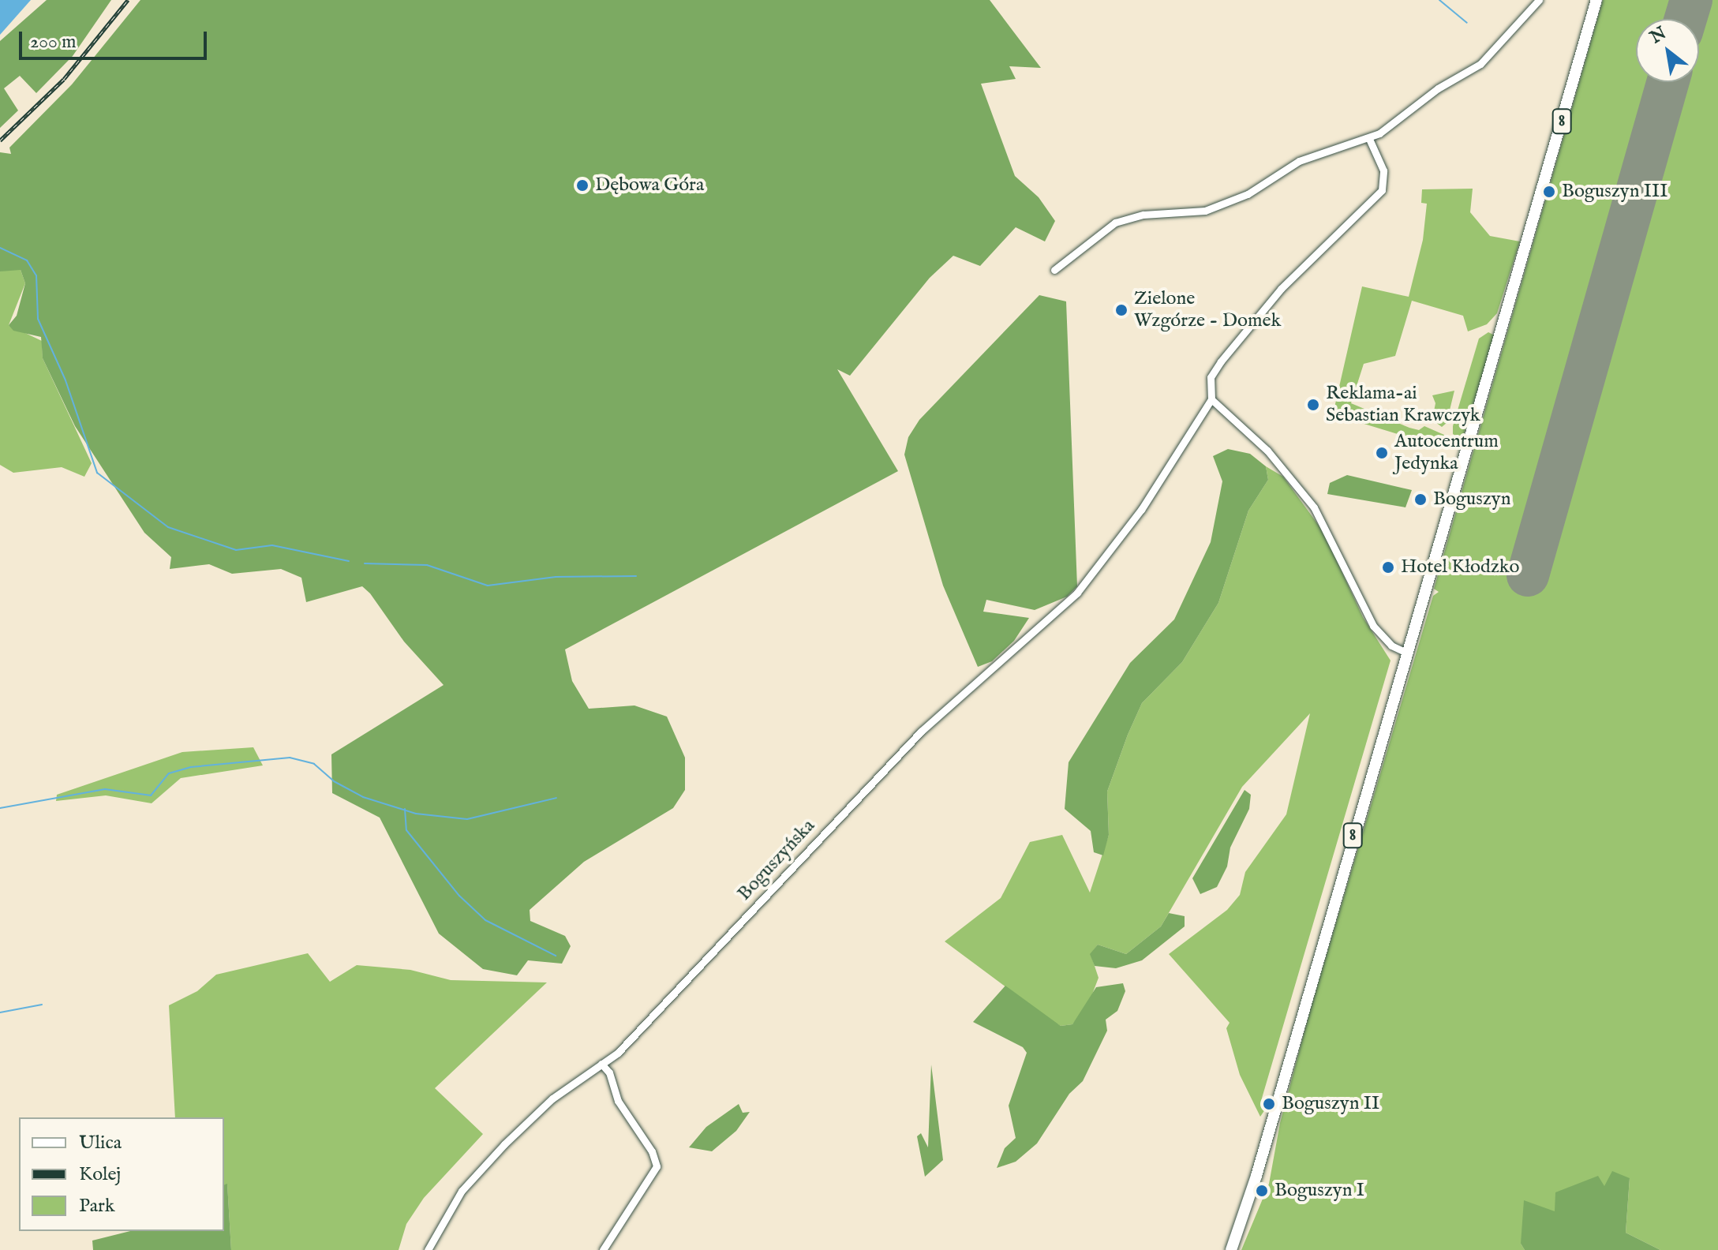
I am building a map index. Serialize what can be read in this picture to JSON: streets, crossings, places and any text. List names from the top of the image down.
{
  "streets": {
    "highway": ["8"],
    "street": ["Boguszyńska"]
  },
  "places": [
    "Dębowa Góra",
    "Boguszyn III",
    "Zielone Wzgórze - Domek",
    "Reklama-ai Sebastian Krawczyk",
    "Autocentrum Jedynka",
    "Boguszyn",
    "Hotel Kłodzko",
    "Boguszyn II",
    "Boguszyn I"
  ],
  "legend": ["Ulica", "Kolej", "Park"],
  "scale_bar": "200 m",
  "north": "top left"
}
